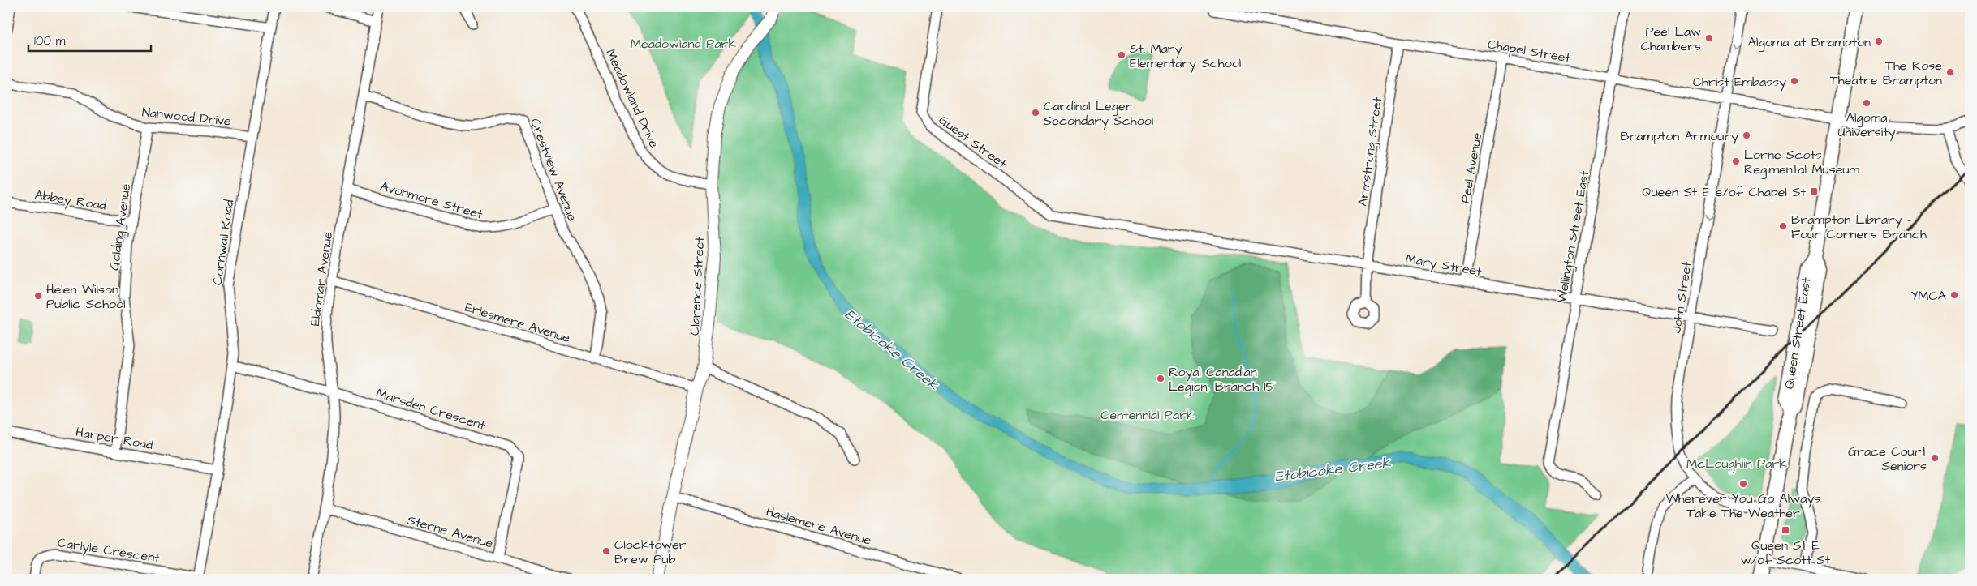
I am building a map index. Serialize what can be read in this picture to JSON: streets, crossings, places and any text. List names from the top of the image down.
{
  "streets": {
    "main road": ["Queen Street East"],
    "street": [
      "Chapel Street",
      "Meadowland Drive",
      "Nanwood Drive",
      "Guest Street",
      "Armstrong Street",
      "Peel Avenue",
      "Crestview Avenue",
      "Abbey Road",
      "Avonmore Street",
      "Golding Avenue",
      "Wellington Street East",
      "Cornwall Road",
      "Mary Street",
      "Eldomar Avenue",
      "Clarence Street",
      "John Street",
      "Erlesmere Avenue",
      "Marsden Crescent",
      "Harper Road",
      "Haslemere Avenue",
      "Sterne Avenue",
      "Carlyle Crescent"
    ]
  },
  "crossings": [
    ["Chapel Street", "Armstrong Street"],
    ["Chapel Street", "Peel Avenue"],
    ["Chapel Street", "Wellington Street East"],
    ["Chapel Street", "John Street"],
    ["Chapel Street", "Queen Street East"],
    ["Meadowland Drive", "Clarence Street"],
    ["Nanwood Drive", "Golding Avenue"],
    ["Nanwood Drive", "Cornwall Road"],
    ["Guest Street", "Mary Street"],
    ["Armstrong Street", "Mary Street"],
    ["Peel Avenue", "Mary Street"],
    ["Crestview Avenue", "Avonmore Street"],
    ["Crestview Avenue", "Eldomar Avenue"],
    ["Crestview Avenue", "Erlesmere Avenue"],
    ["Abbey Road", "Golding Avenue"],
    ["Avonmore Street", "Eldomar Avenue"],
    ["Golding Avenue", "Harper Road"],
    ["Wellington Street East", "Mary Street"],
    ["Cornwall Road", "Marsden Crescent"],
    ["Cornwall Road", "Harper Road"],
    ["Cornwall Road", "Carlyle Crescent"],
    ["Mary Street", "John Street"],
    ["Eldomar Avenue", "Erlesmere Avenue"],
    ["Eldomar Avenue", "Marsden Crescent"],
    ["Eldomar Avenue", "Sterne Avenue"],
    ["Clarence Street", "Erlesmere Avenue"],
    ["Clarence Street", "Haslemere Avenue"],
    ["John Street", "Queen Street East"],
    ["Marsden Crescent", "Sterne Avenue"]
  ],
  "one_way": ["John Street"],
  "water": ["Etobicoke Creek"],
  "parks": ["Meadowland Park", "Centennial Park", "McLoughlin Park"],
  "places": {
    "other": [
      "Peel Law Chambers",
      "Algoma at Brampton",
      "St. Mary Elementary School",
      "The Rose Theatre Brampton",
      "Christ Embassy",
      "Algoma University",
      "Cardinal Leger Secondary School",
      "Brampton Armoury",
      "Lorne Scots Regimental Museum",
      "Brampton Library - Four Corners Branch",
      "YMCA",
      "Helen Wilson Public School",
      "Royal Canadian Legion, Branch 15",
      "Grace Court Seniors",
      "Wherever You Go Always Take The Weather",
      "Clocktower Brew Pub"
    ],
    "transit": ["Queen St E e/of Chapel St", "Queen St E w/of Scott St"]
  },
  "scale_bar": "100 m"
}
